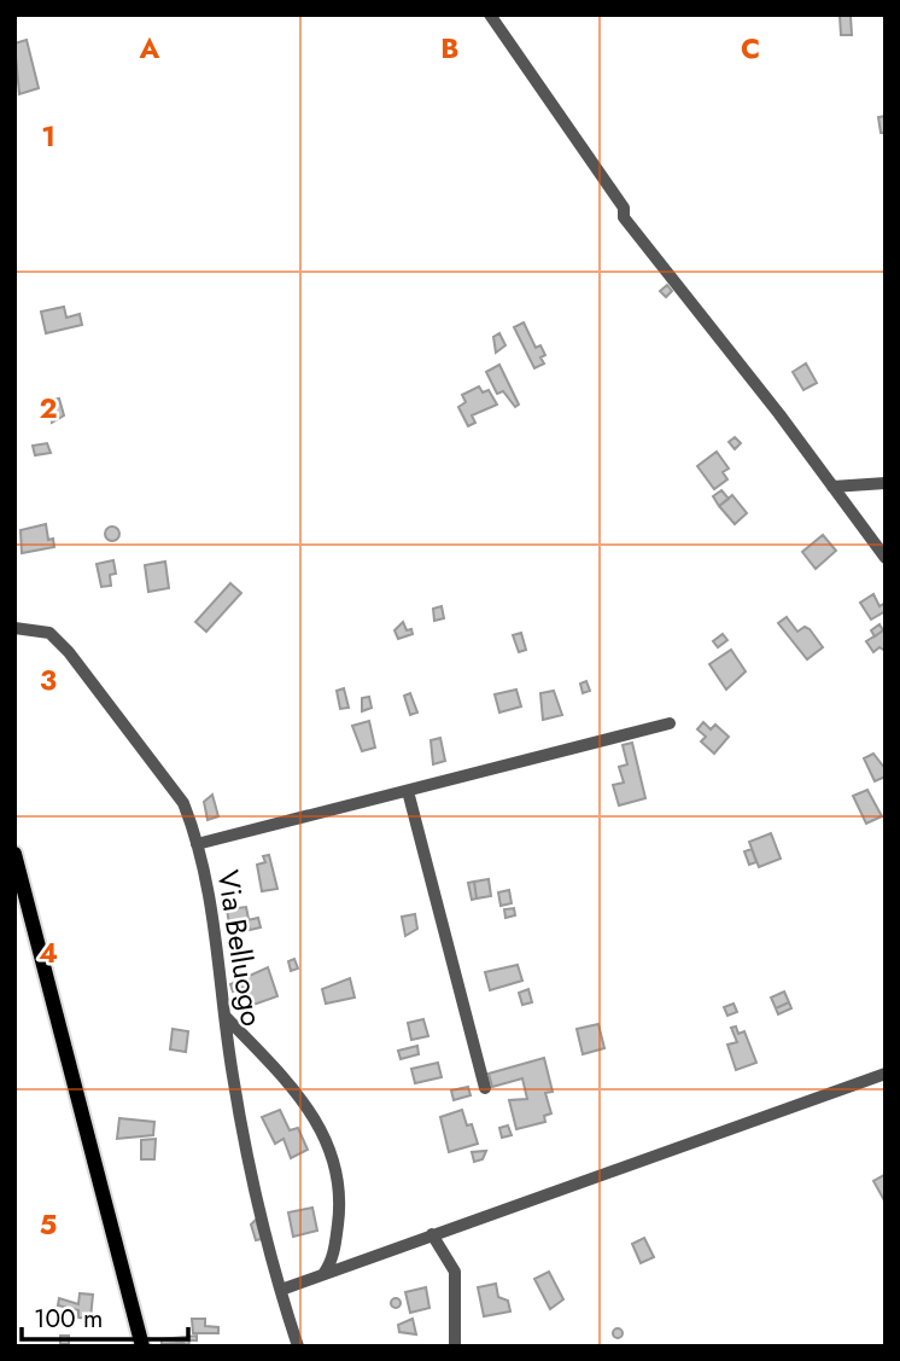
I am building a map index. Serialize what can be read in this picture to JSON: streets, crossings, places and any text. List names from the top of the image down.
{
  "streets": {
    "street": ["Via Belluogo"]
  },
  "scale_bar": "100 m",
  "grid": {
    "columns": ["A", "B", "C"],
    "rows": [
      "1",
      "2",
      "3",
      "4",
      "5"
    ]
  }
}
